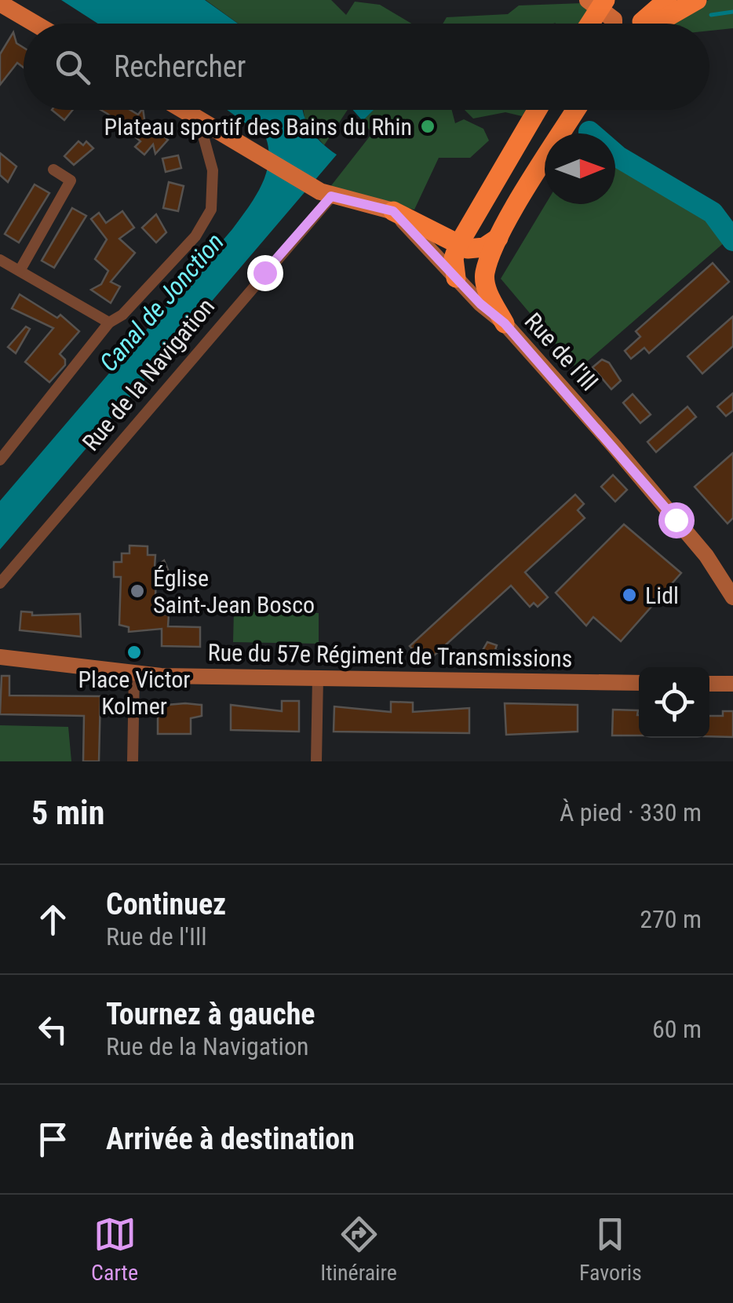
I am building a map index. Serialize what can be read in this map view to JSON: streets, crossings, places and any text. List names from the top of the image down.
{
  "streets": {
    "main road": ["Rue de l'Ill", "Rue du 57e Régiment de Transmissions"],
    "street": ["Rue de la Navigation"]
  },
  "water": ["Canal de Jonction"],
  "places": [
    "Plateau sportif des Bains du Rhin",
    "Église Saint-Jean Bosco",
    "Lidl",
    "Place Victor Kolmer"
  ],
  "north": "right",
  "page": {
    "search": "Rechercher",
    "heading": ["5 min", "À pied · 330 m"],
    "list": [
      ["Continuez", "Rue de l'Ill", "270 m"],
      ["Tournez à gauche", "Rue de la Navigation", "60 m"],
      "Arrivée à destination"
    ],
    "nav": ["Carte", "Itinéraire", "Favoris"]
  }
}
